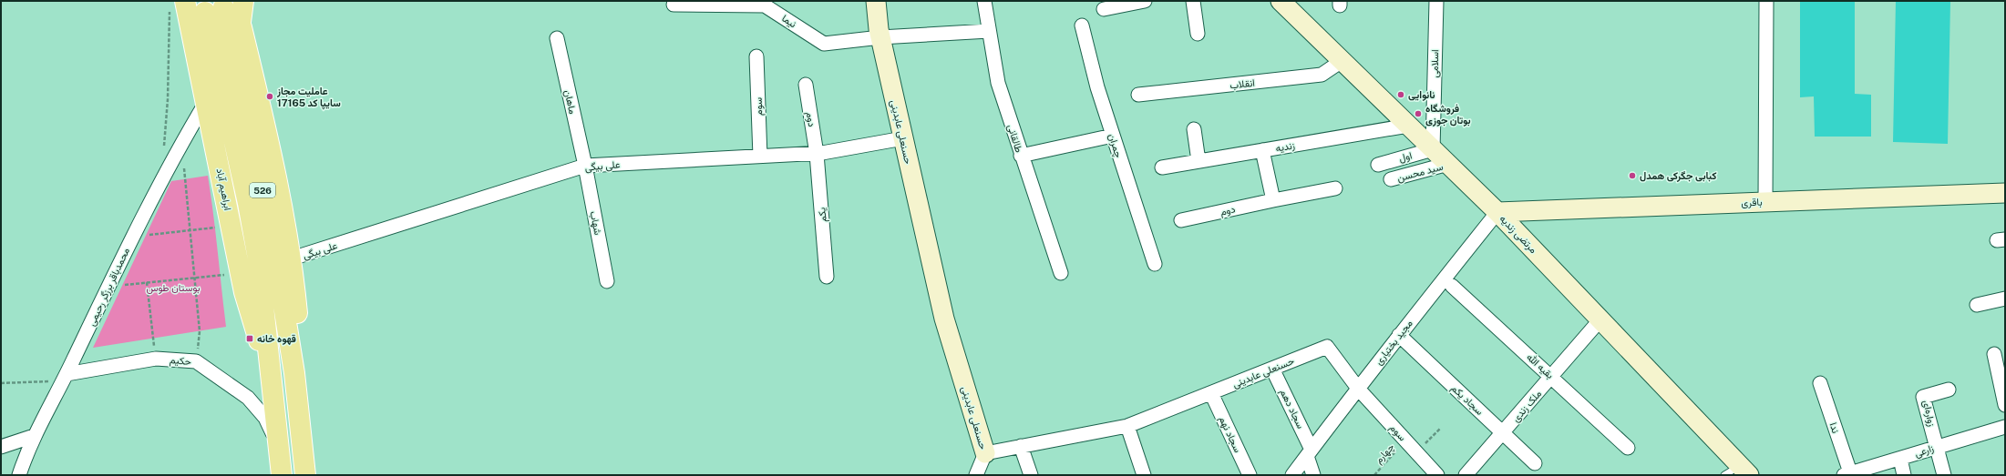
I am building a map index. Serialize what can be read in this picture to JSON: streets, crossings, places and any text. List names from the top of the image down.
{
  "streets": {
    "main road": ["ابراهیم آباد", "526"],
    "street": [
      "نیما",
      "اسلامی",
      "انقلاب",
      "ماهان",
      "سوم",
      "دوم",
      "حسنعلی عابدینی",
      "طالقانی",
      "چمران",
      "زندیه",
      "اول",
      "علی بیگی",
      "سید محسن",
      "باقری",
      "یکم",
      "شهاب",
      "مرتضی زندیه",
      "محمدباقر برزگر رحیمی",
      "مجید بختیاری",
      "حکیم",
      "بقیه الله",
      "سجاد یکم",
      "ملک زندی",
      "سجاد دهم",
      "زواره‌ای",
      "ندا",
      "سجاد نهم",
      "زارعی"
    ],
    "path": ["چهارم"]
  },
  "crossings": [
    ["نیما", "حسنعلی عابدینی"],
    ["نیما", "طالقانی"],
    ["اسلامی", "اول"],
    ["اسلامی", "مرتضی زندیه"],
    ["انقلاب", "مرتضی زندیه"],
    ["ماهان", "علی بیگی"],
    ["ماهان", "شهاب"],
    ["سوم", "حسنعلی عابدینی"],
    ["سوم", "علی بیگی"],
    ["سوم", "مجید بختیاری"],
    ["سوم", "چهارم"],
    ["دوم", "علی بیگی"],
    ["دوم", "یکم"],
    ["حسنعلی عابدینی", "علی بیگی"],
    ["حسنعلی عابدینی", "مجید بختیاری"],
    ["حسنعلی عابدینی", "سجاد دهم"],
    ["حسنعلی عابدینی", "سجاد نهم"],
    ["زندیه", "مرتضی زندیه"],
    ["اول", "مرتضی زندیه"],
    ["علی بیگی", "526"],
    ["علی بیگی", "یکم"],
    ["علی بیگی", "شهاب"],
    ["سید محسن", "مرتضی زندیه"],
    ["ابراهیم آباد", "526"],
    ["ابراهیم آباد", "محمدباقر برزگر رحیمی"],
    ["ابراهیم آباد", "حکیم"],
    ["باقری", "مرتضی زندیه"],
    ["باقری", "مجید بختیاری"],
    ["مرتضی زندیه", "مجید بختیاری"],
    ["مرتضی زندیه", "ملک زندی"],
    ["محمدباقر برزگر رحیمی", "حکیم"],
    ["مجید بختیاری", "سجاد یکم"],
    ["مجید بختیاری", "سجاد دهم"],
    ["بقیه الله", "ملک زندی"],
    ["سجاد یکم", "ملک زندی"],
    ["زواره‌ای", "زارعی"],
    ["ندا", "زارعی"]
  ],
  "parks": ["بوستان طوس"],
  "places": {
    "other": [
      "نانوایی",
      "عاملیت مجاز سایپا کد 17165",
      "فروشگاه بوتان جوزی",
      "کبابی جگرکی همدل"
    ],
    "transit": ["قهوه خانه"]
  }
}
